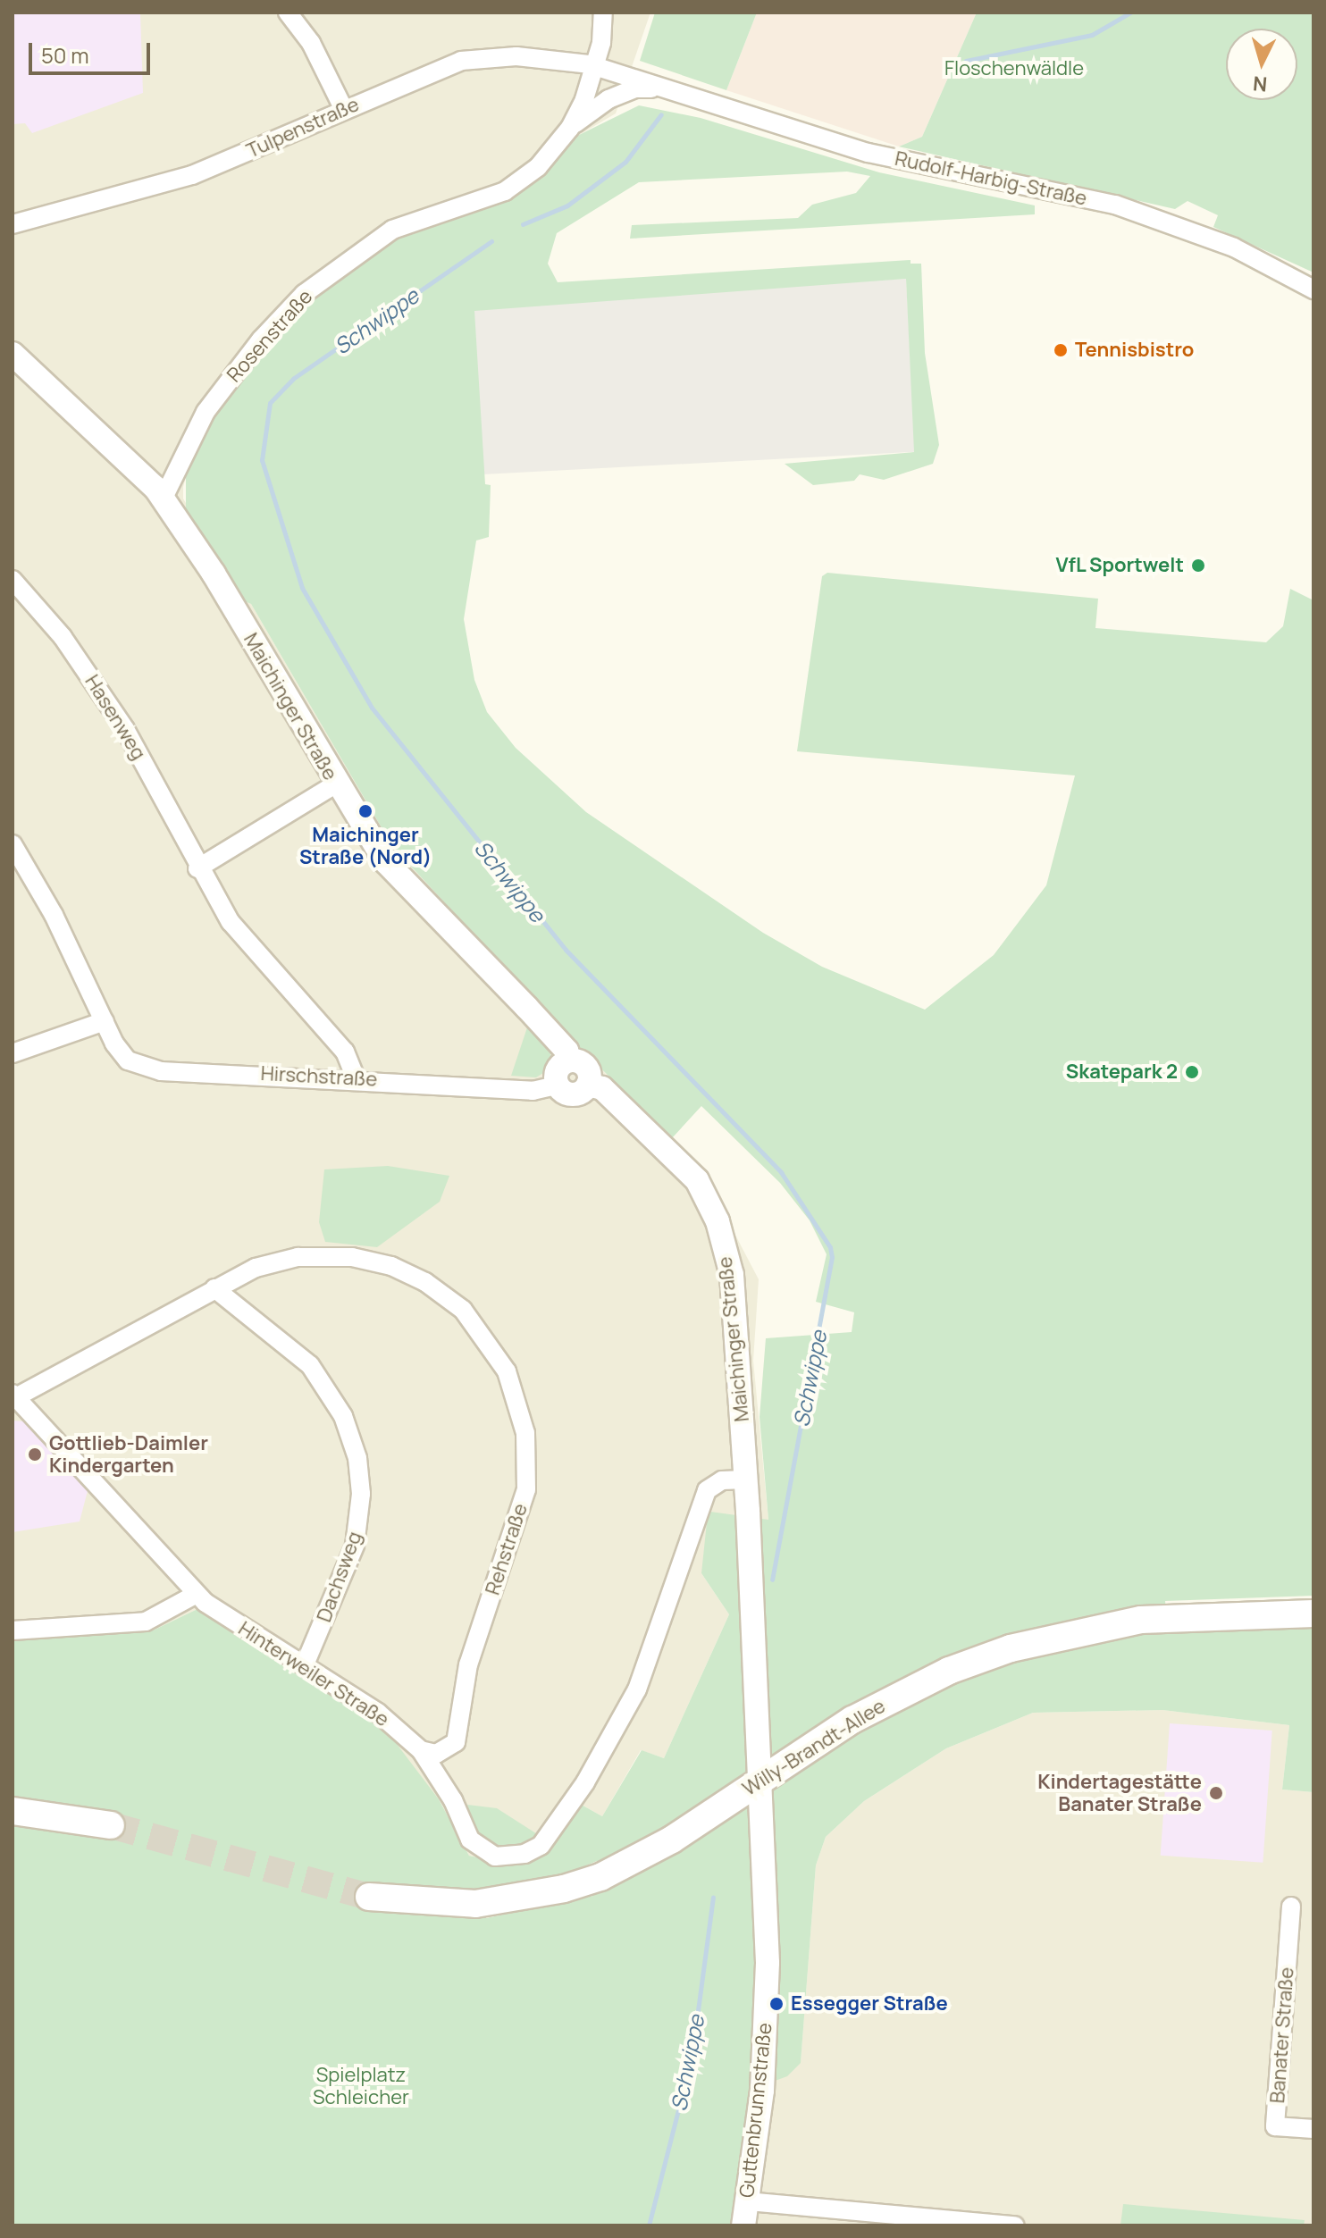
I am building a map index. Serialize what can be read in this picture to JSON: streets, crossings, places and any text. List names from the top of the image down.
{
  "streets": {
    "main road": ["Willy-Brandt-Allee"],
    "street": [
      "Tulpenstraße",
      "Rudolf-Harbig-Straße",
      "Rosenstraße",
      "Maichinger Straße",
      "Hasenweg",
      "Hirschstraße",
      "Rehstraße",
      "Dachsweg",
      "Hinterweiler Straße",
      "Banater Straße",
      "Guttenbrunnstraße"
    ]
  },
  "crossings": [
    ["Tulpenstraße", "Rudolf-Harbig-Straße"],
    ["Tulpenstraße", "Rosenstraße"],
    ["Rudolf-Harbig-Straße", "Rosenstraße"],
    ["Rosenstraße", "Maichinger Straße"],
    ["Maichinger Straße", "Hirschstraße"],
    ["Maichinger Straße", "Hinterweiler Straße"],
    ["Maichinger Straße", "Willy-Brandt-Allee"],
    ["Maichinger Straße", "Guttenbrunnstraße"],
    ["Hasenweg", "Hirschstraße"],
    ["Rehstraße", "Dachsweg"],
    ["Rehstraße", "Hinterweiler Straße"],
    ["Dachsweg", "Hinterweiler Straße"],
    ["Willy-Brandt-Allee", "Guttenbrunnstraße"]
  ],
  "water": ["Schwippe"],
  "parks": ["Floschenwäldle", "Spielplatz Schleicher"],
  "places": [
    "Tennisbistro",
    "VfL Sportwelt",
    "Maichinger Straße (Nord)",
    "Skatepark 2",
    "Gottlieb-Daimler Kindergarten",
    "Kindertagestätte Banater Straße",
    "Essegger Straße"
  ],
  "scale_bar": "50 m",
  "north": "bottom"
}
